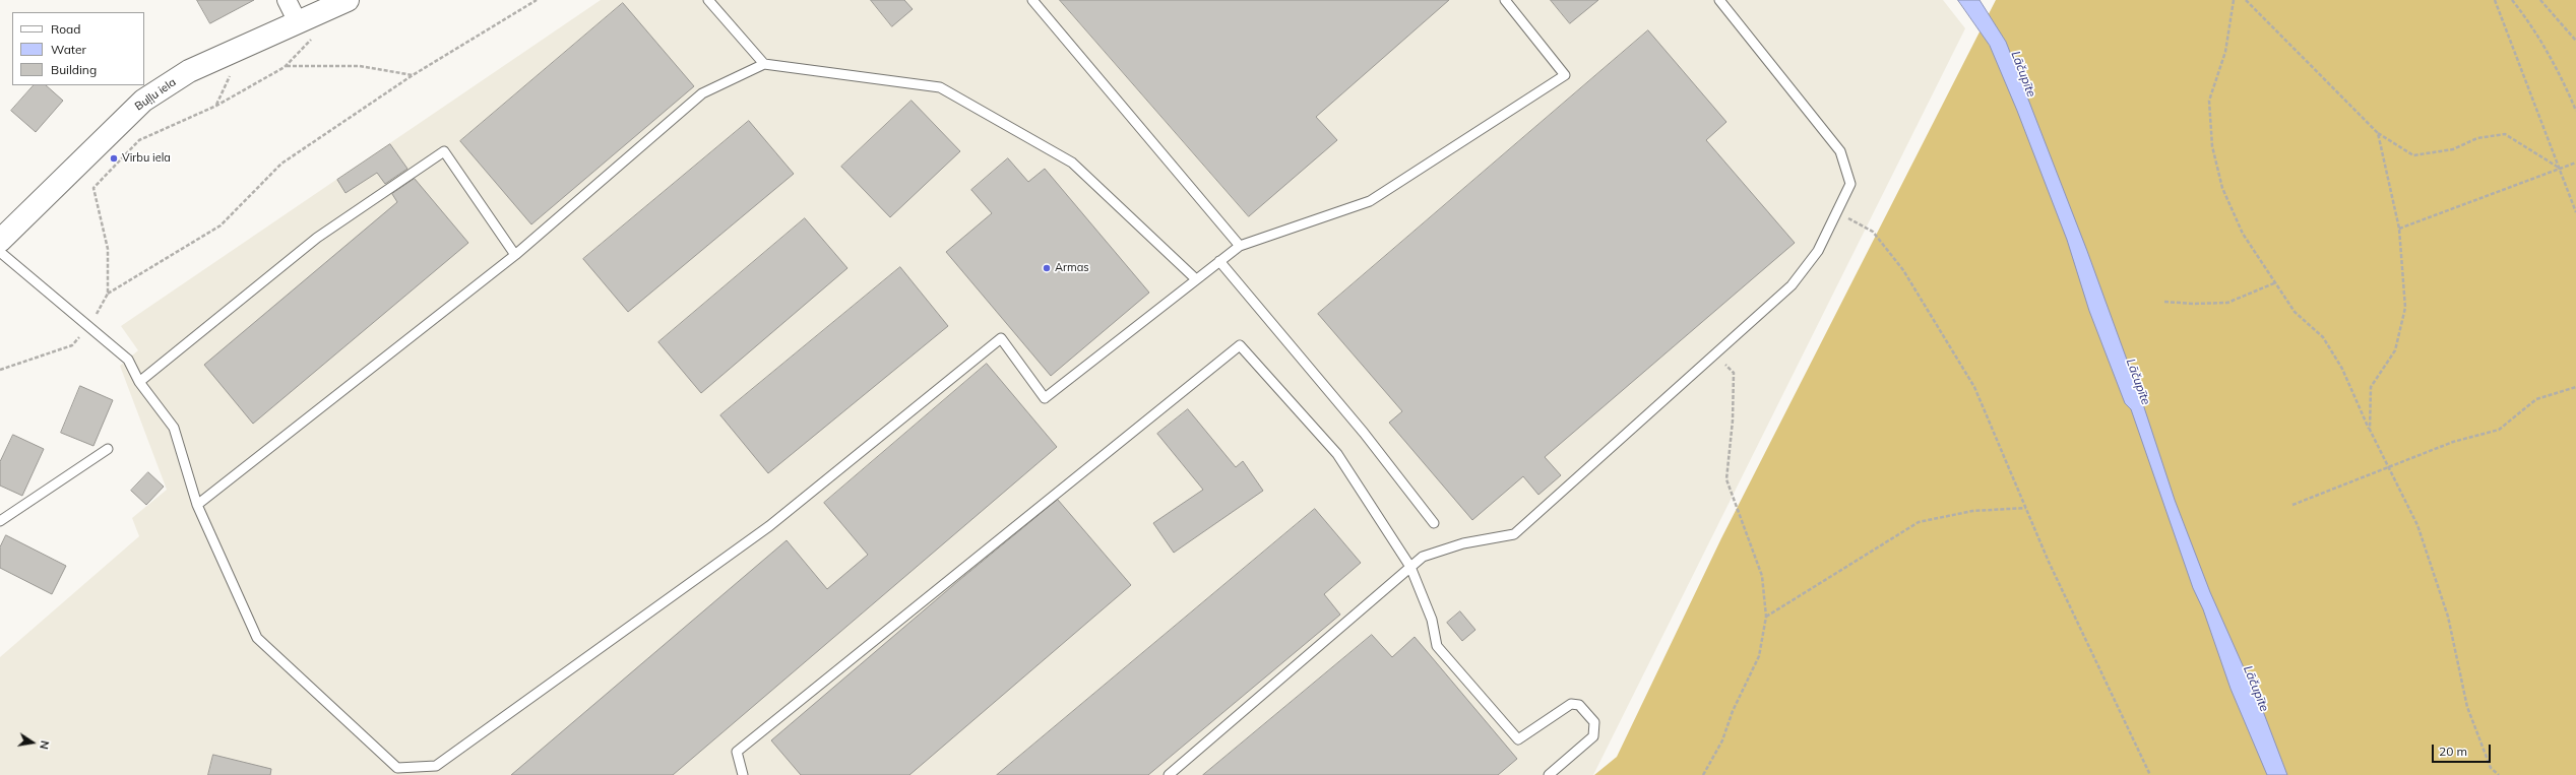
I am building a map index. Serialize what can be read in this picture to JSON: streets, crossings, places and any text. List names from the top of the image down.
{
  "streets": {
    "street": ["Buļļu iela"]
  },
  "water": ["Lāčupīte"],
  "places": ["Virbu iela", "Armas"],
  "legend": ["Road", "Water", "Building"],
  "scale_bar": "20 m",
  "north": "right"
}
